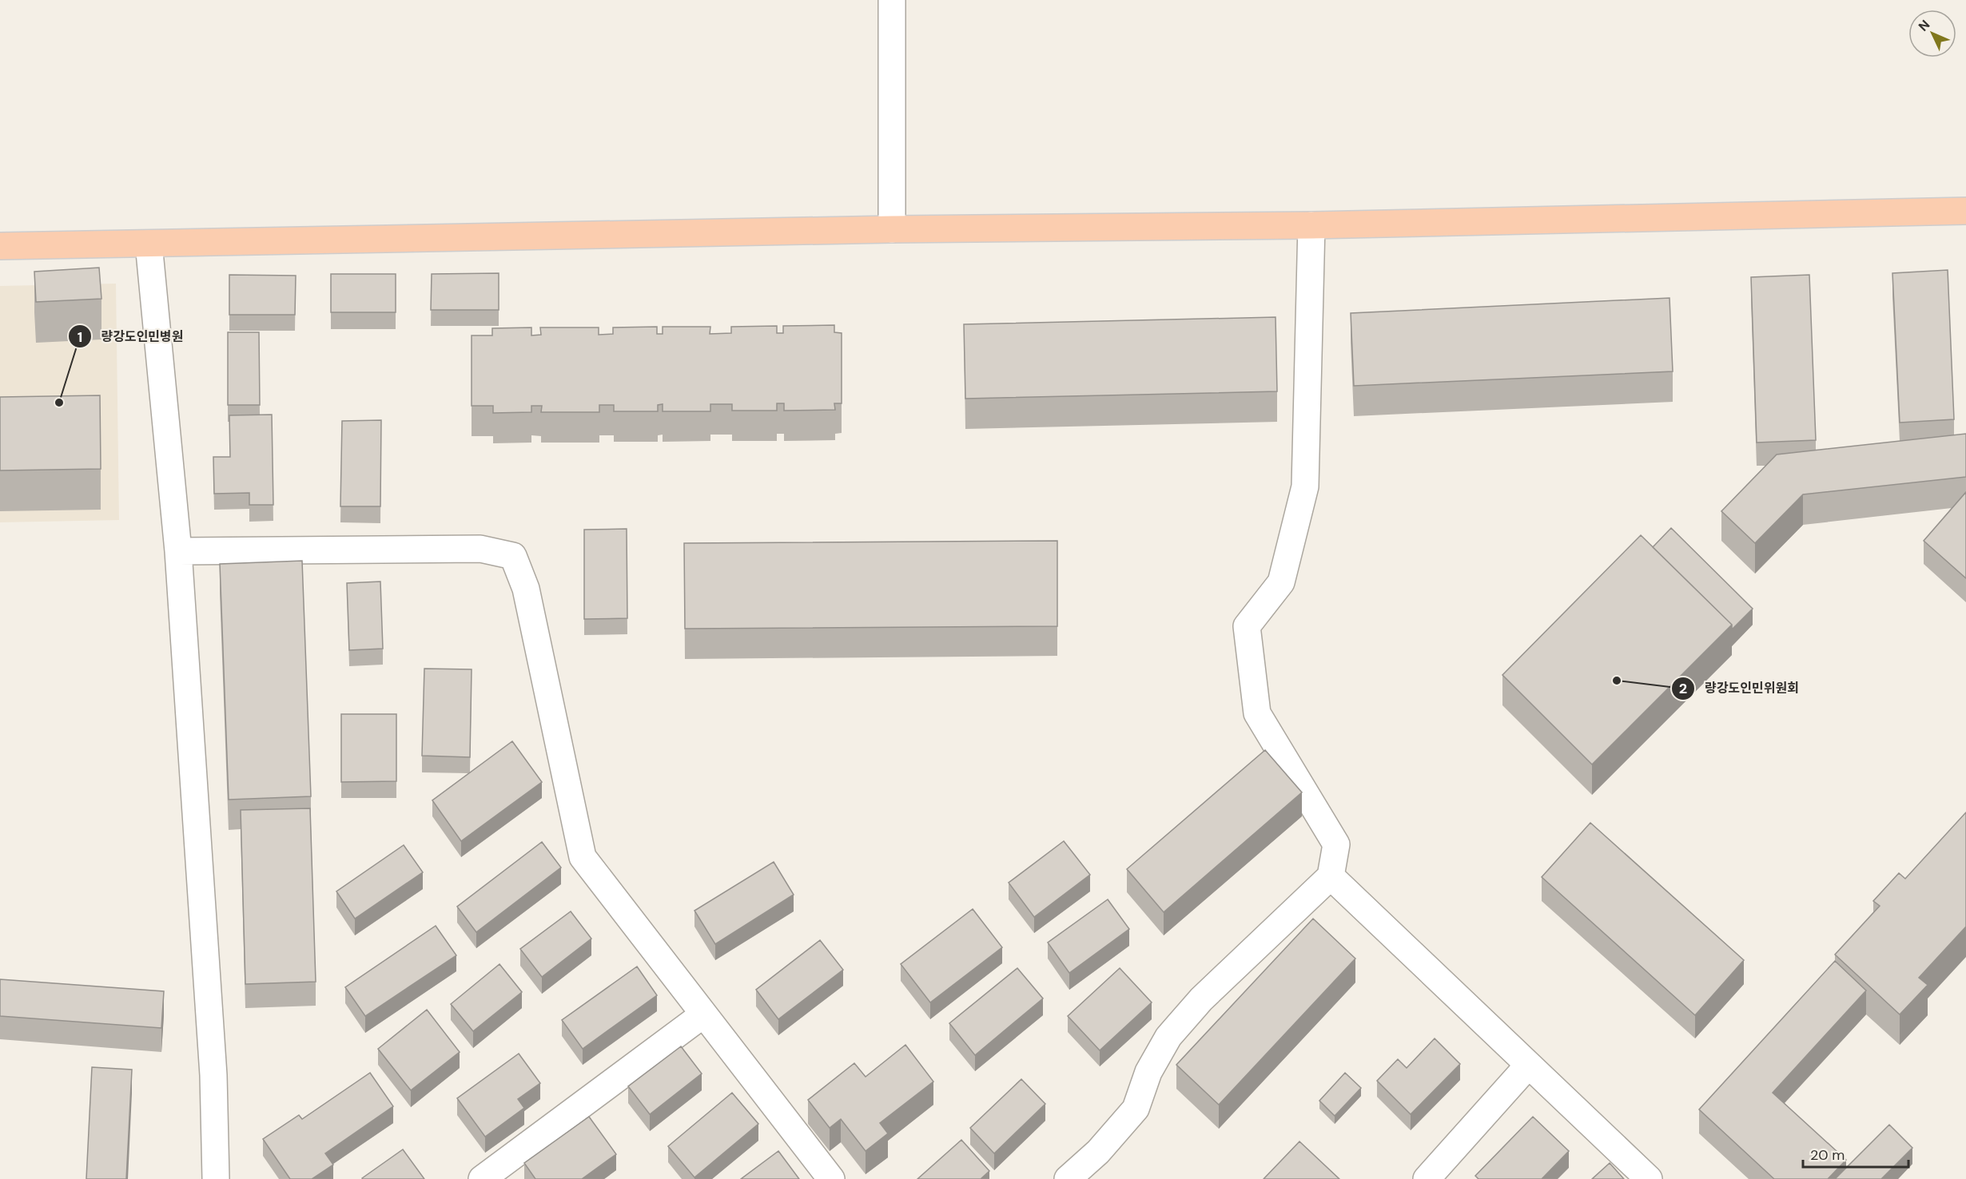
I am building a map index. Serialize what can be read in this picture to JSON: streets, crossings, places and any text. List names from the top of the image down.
{
  "places": ["량강도인민병원", "량강도인민위원회"],
  "scale_bar": "20 m",
  "north": "top left"
}
